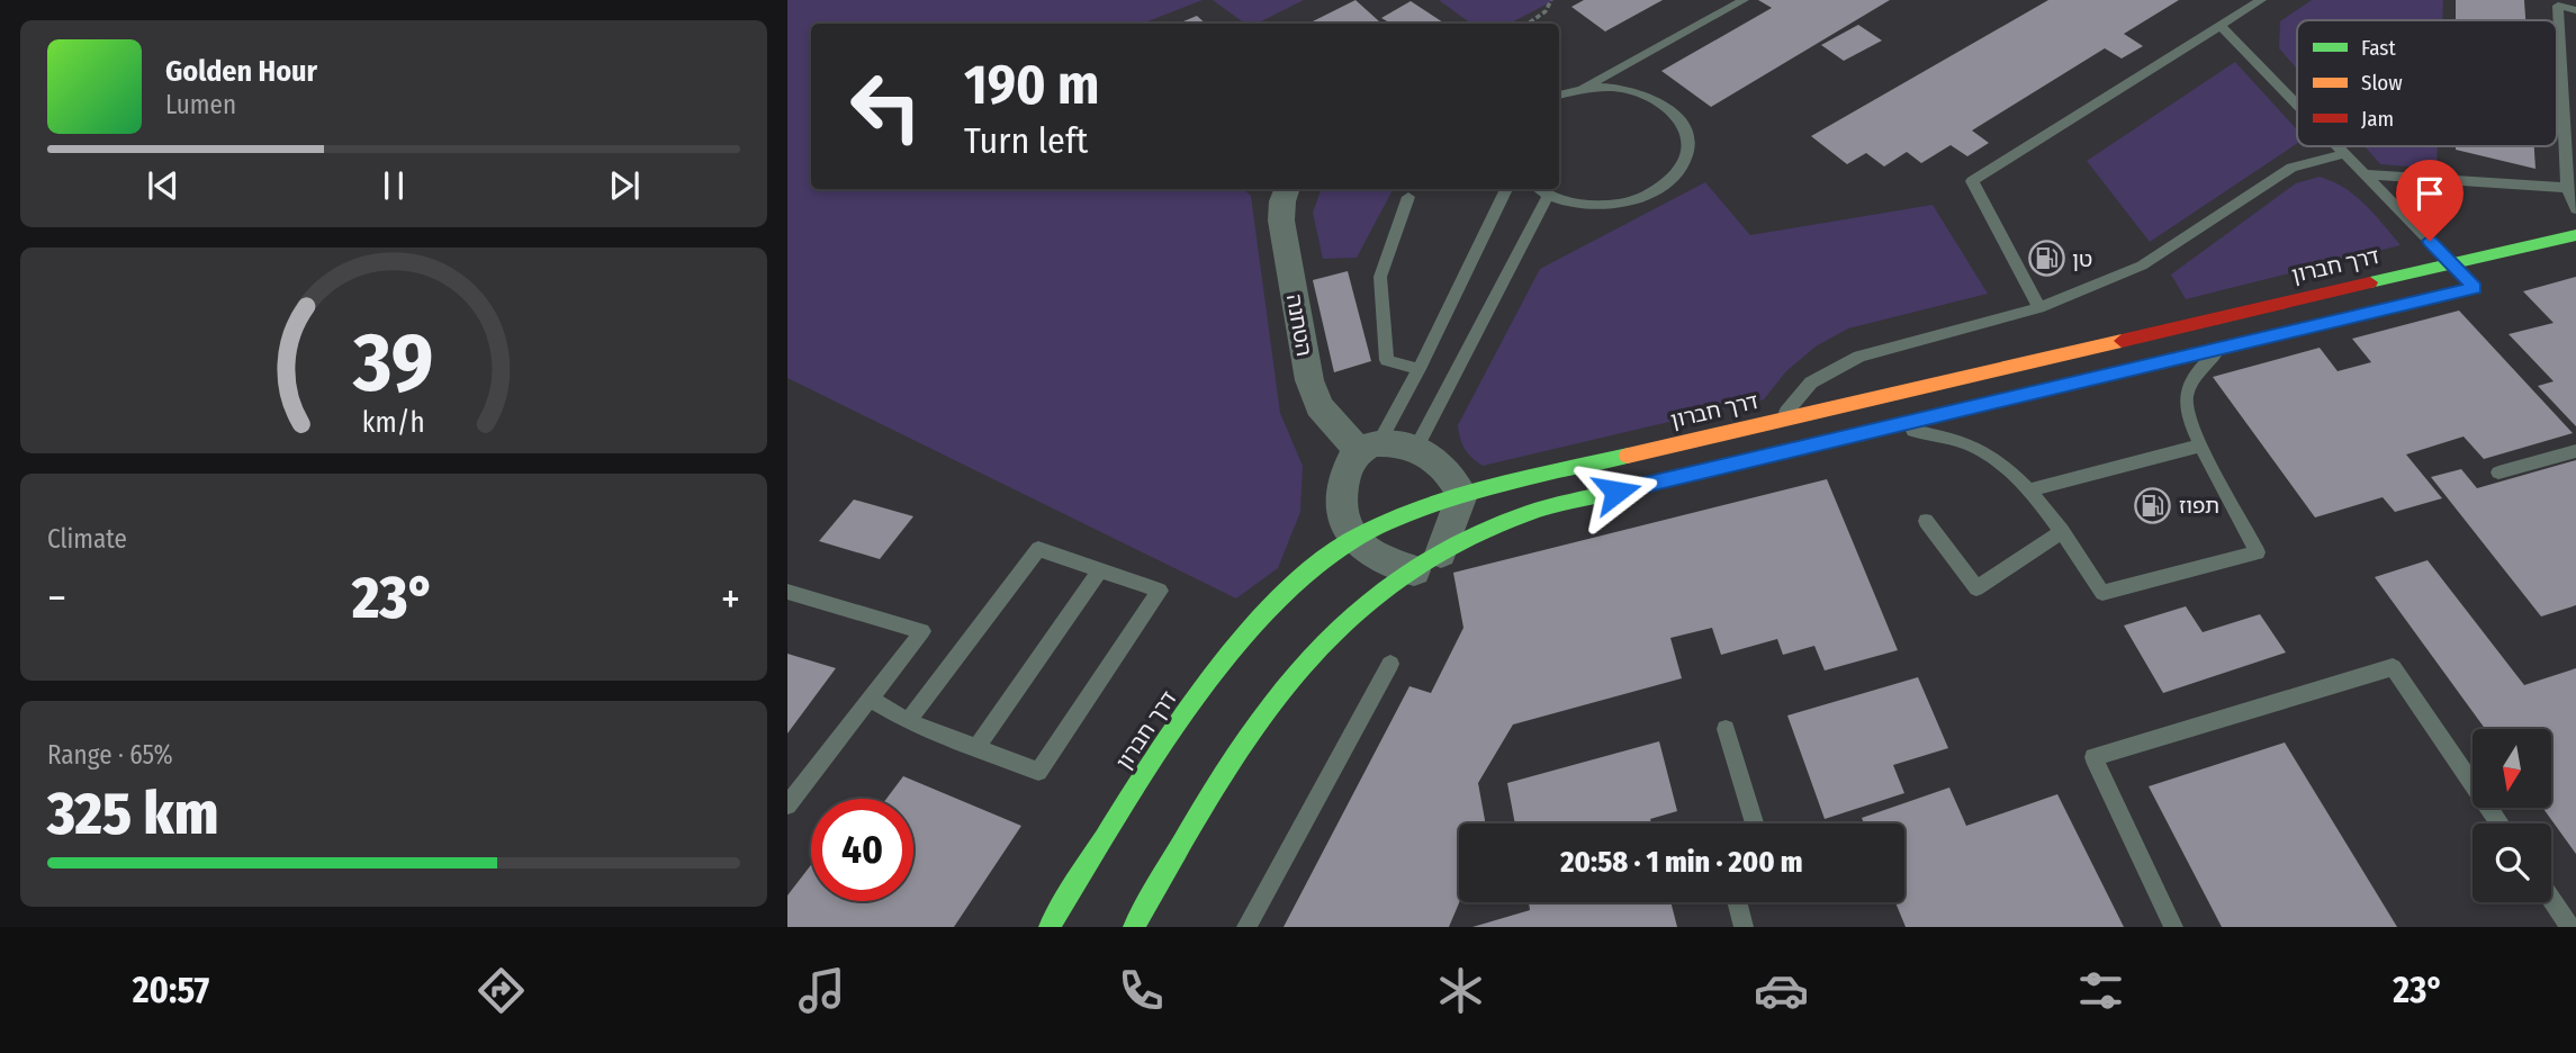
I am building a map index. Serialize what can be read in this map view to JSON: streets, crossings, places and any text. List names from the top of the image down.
{
  "streets": {
    "street": ["דרך חברון", "הטחנה"]
  },
  "places": {
    "fuel station": ["טן", "תפוז"]
  },
  "legend": ["Fast", "Slow", "Jam"],
  "north": "bottom",
  "page": {
    "turn": ["190 m", "Turn left"],
    "song": ["Golden Hour", "Lumen"],
    "tile": [
      "Climate",
      ["Range · 65%", "325 km"]
    ],
    "heat": ["−", "23°", "+"],
    "limit": "40",
    "trip": "20:58 · 1 min · 200 m",
    "tabs": ["20:57", "23°"],
    "gauge": ["39", "km/h"]
  }
}
